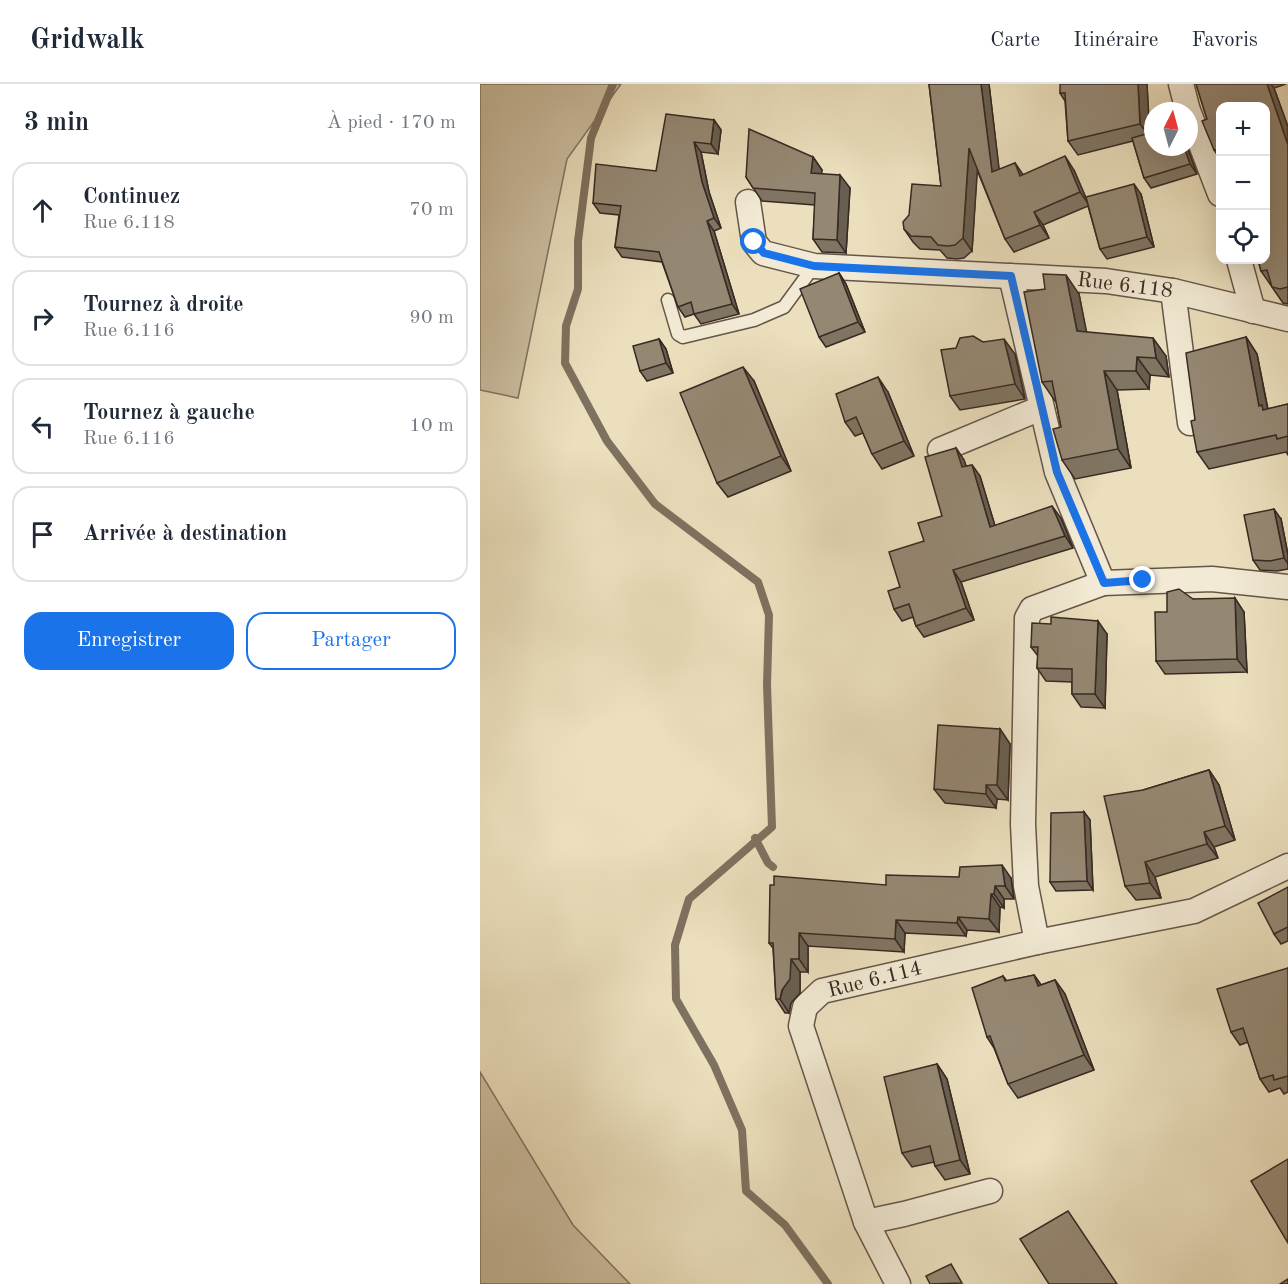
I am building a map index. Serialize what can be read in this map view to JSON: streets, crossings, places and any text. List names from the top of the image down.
{
  "streets": {
    "street": ["Rue 6.118", "Rue 6.114"]
  },
  "north": "top",
  "page": {
    "header": "Gridwalk",
    "nav": ["Carte", "Itinéraire", "Favoris"],
    "heading": ["3 min", "À pied · 170 m"],
    "map_buttons": ["+", "−"],
    "list": [
      ["Continuez", "Rue 6.118", "70 m"],
      ["Tournez à droite", "Rue 6.116", "90 m"],
      ["Tournez à gauche", "Rue 6.116", "10 m"],
      "Arrivée à destination"
    ],
    "buttons": ["Enregistrer", "Partager"]
  }
}
